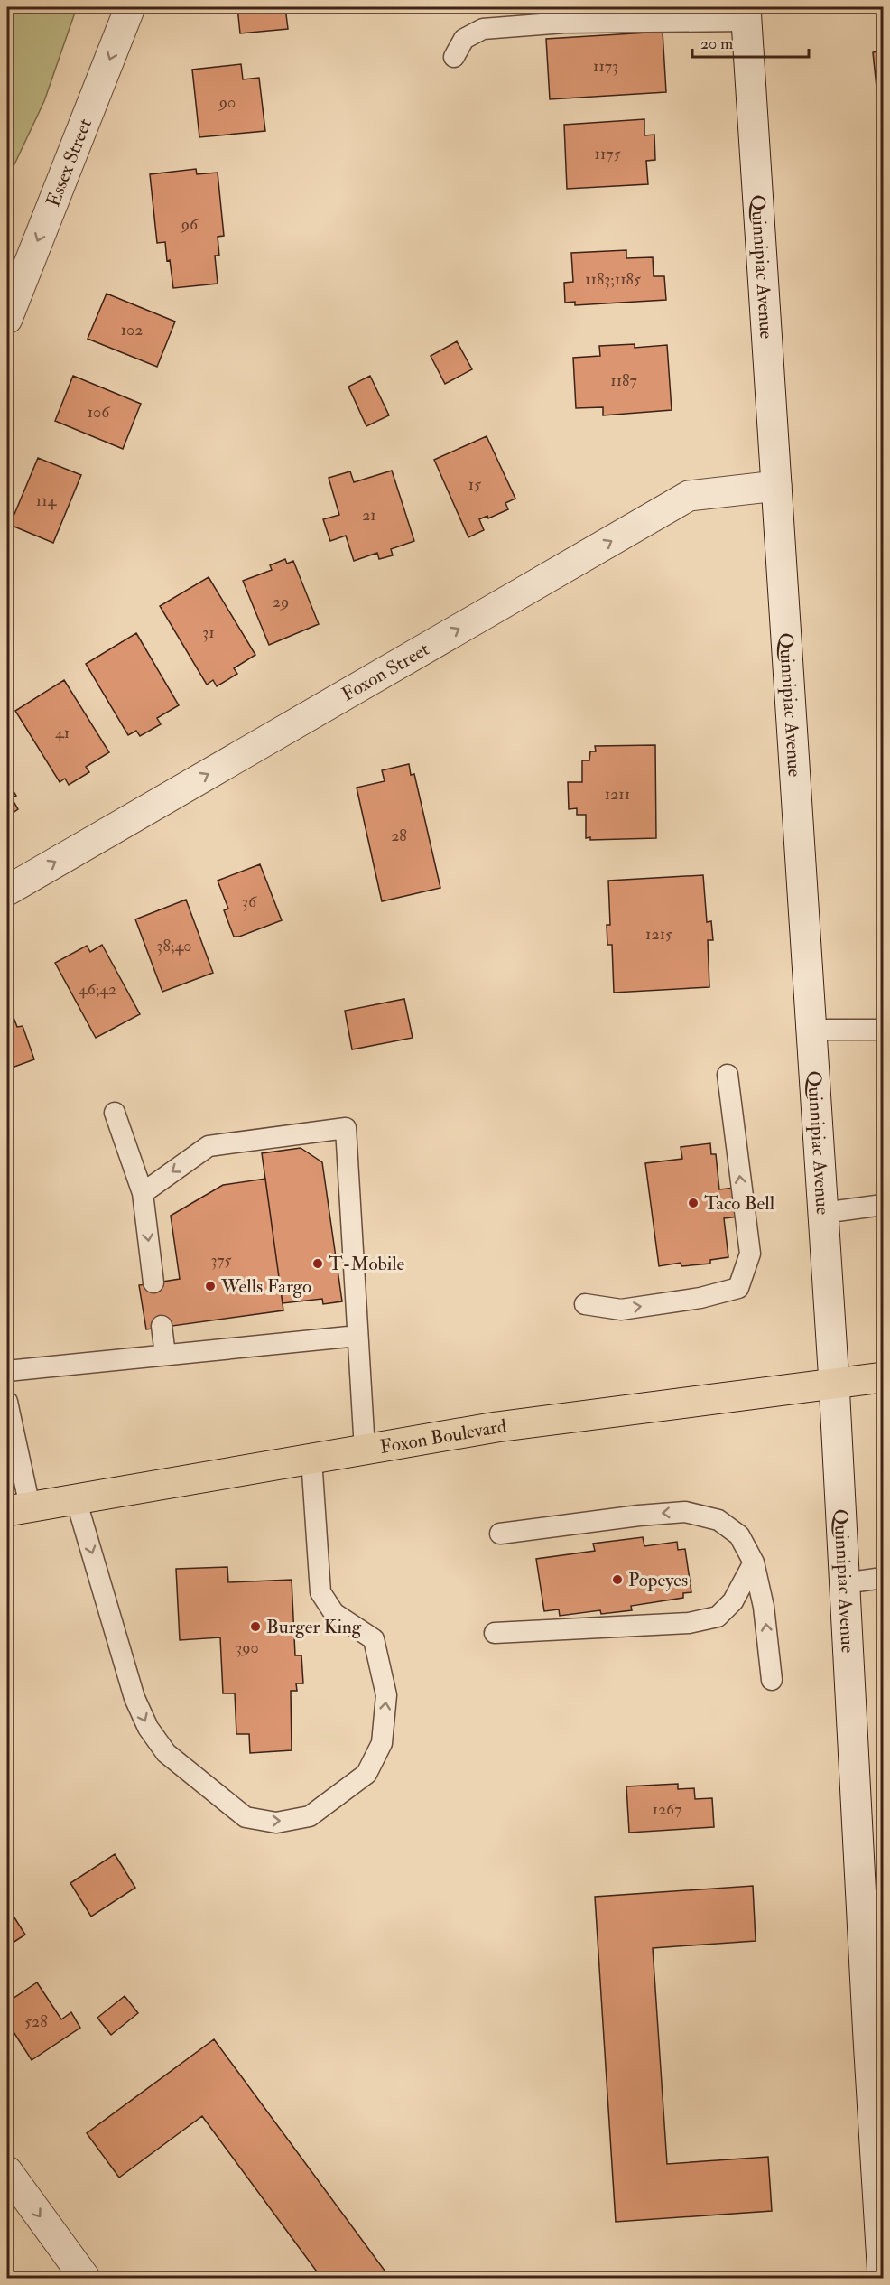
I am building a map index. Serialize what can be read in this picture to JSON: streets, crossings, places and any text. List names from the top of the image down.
{
  "streets": {
    "main road": [
      "Essex Street",
      "Quinnipiac Avenue",
      "Foxon Street",
      "Foxon Boulevard"
    ]
  },
  "crossings": [
    ["Quinnipiac Avenue", "Foxon Street"],
    ["Quinnipiac Avenue", "Foxon Boulevard"]
  ],
  "one_way": ["Essex Street", "Foxon Street"],
  "places": [
    "Taco Bell",
    "T-Mobile",
    "Wells Fargo",
    "Popeyes",
    "Burger King"
  ],
  "house_numbers": [
    "1173",
    "90",
    "1175",
    "96",
    "1183;1185",
    "102",
    "1187",
    "106",
    "15",
    "114",
    "21",
    "29",
    "31",
    "41",
    "1211",
    "28",
    "36",
    "1215",
    "38;40",
    "46;42",
    "375",
    "390",
    "1267",
    "528"
  ],
  "scale_bar": "20 m"
}
